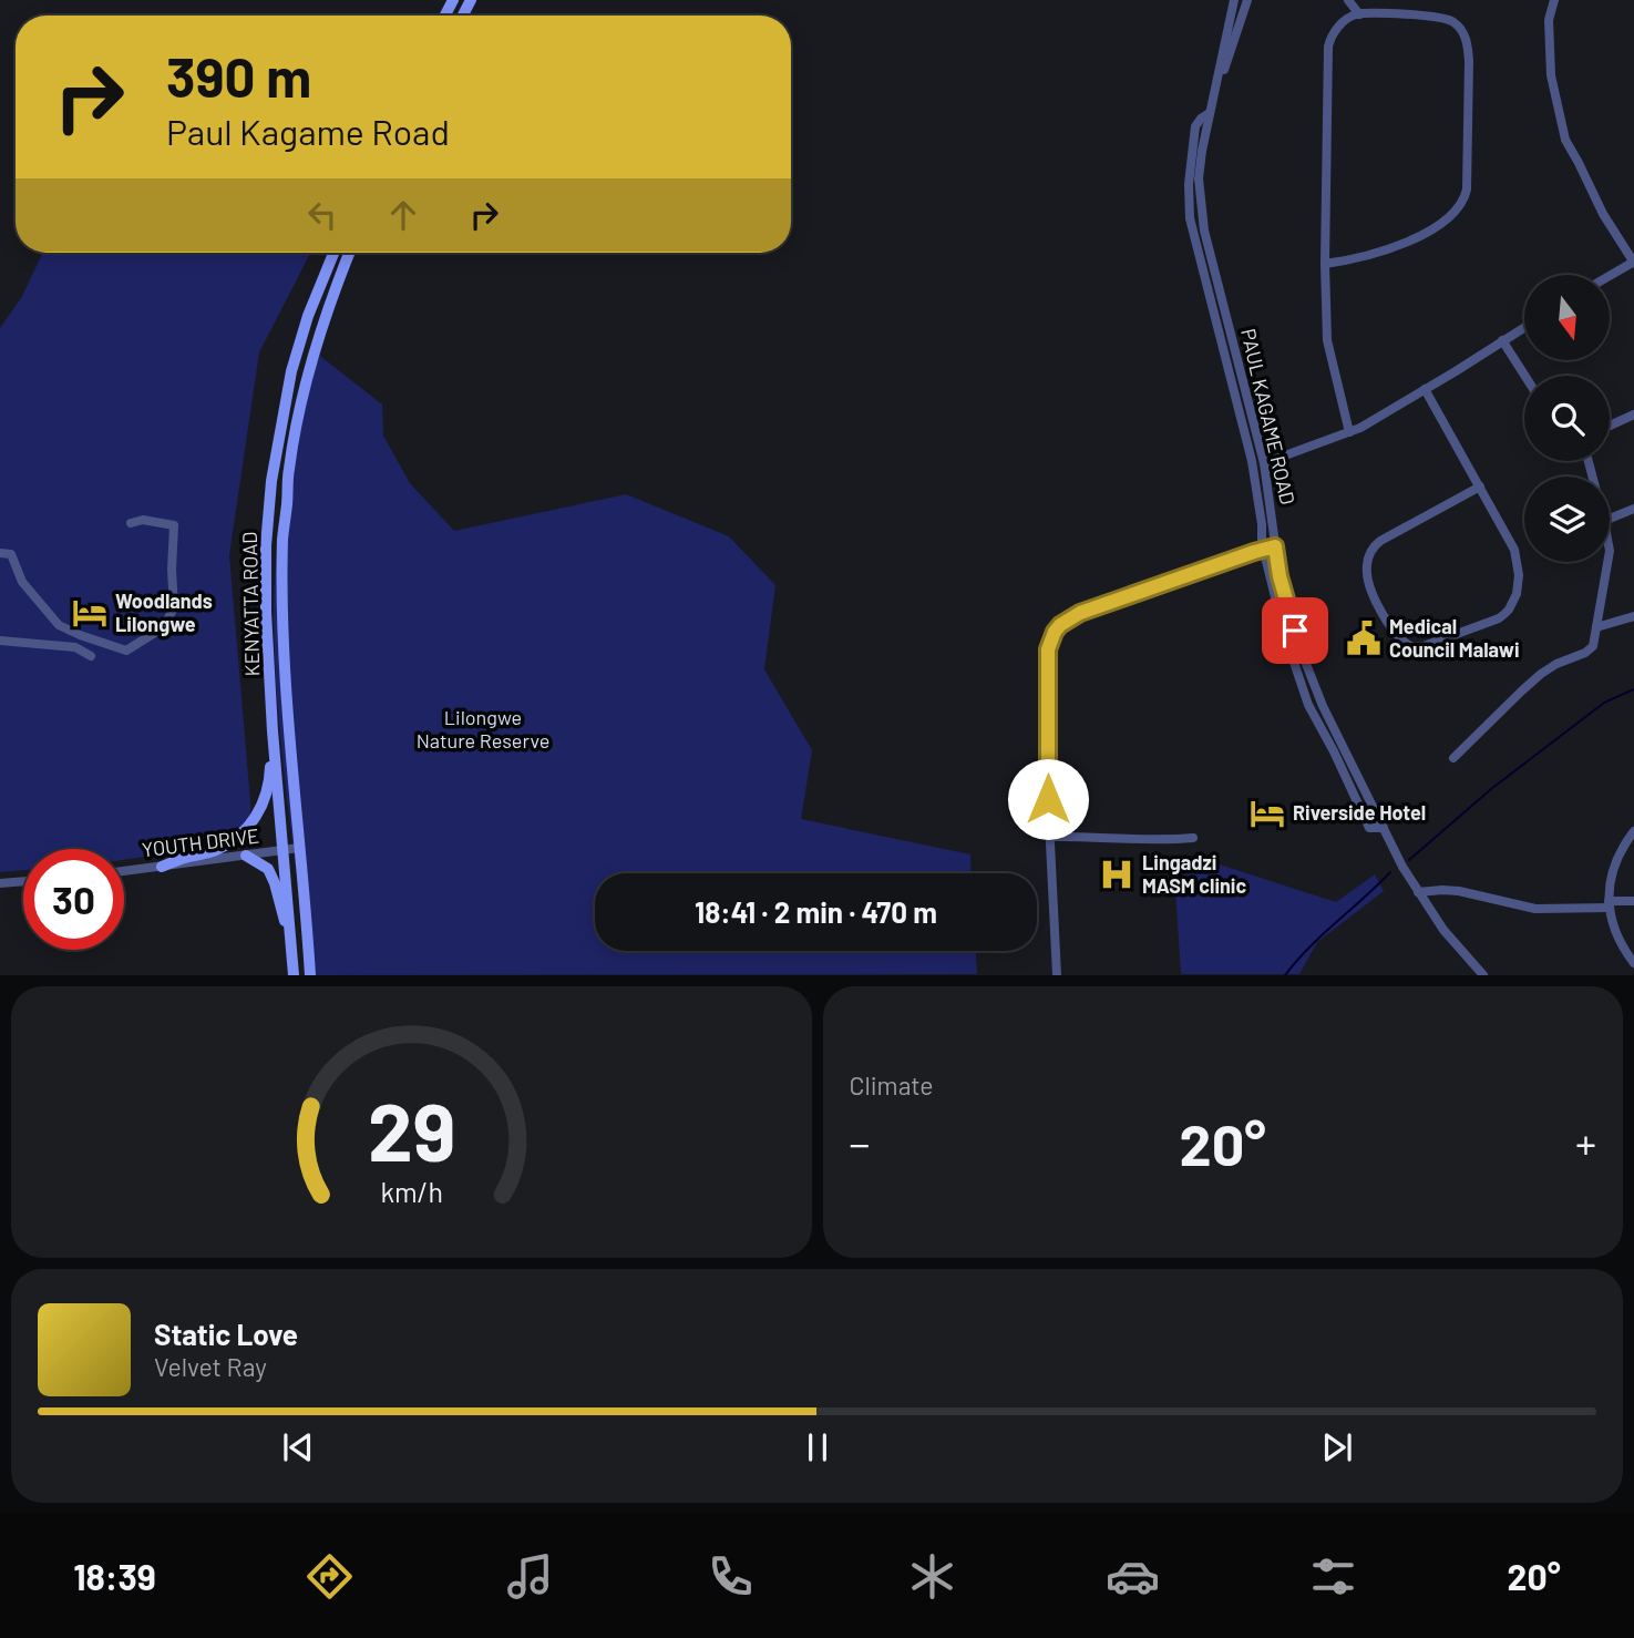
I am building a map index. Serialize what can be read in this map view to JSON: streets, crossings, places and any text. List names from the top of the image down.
{
  "streets": {
    "main road": ["KENYATTA ROAD"],
    "street": ["PAUL KAGAME ROAD", "YOUTH DRIVE"]
  },
  "crossings": [
    ["KENYATTA ROAD", "YOUTH DRIVE"]
  ],
  "parks": ["Lilongwe Nature Reserve"],
  "places": {
    "hotel": ["Woodlands Lilongwe", "Riverside Hotel"],
    "public building": ["Medical Council Malawi"],
    "hospital": ["Lingadzi MASM clinic"]
  },
  "north": "bottom",
  "page": {
    "turn": ["390 m", "Paul Kagame Road"],
    "limit": "30",
    "trip": "18:41 · 2 min · 470 m",
    "tile": "Climate",
    "heat": ["−", "20°", "+"],
    "song": ["Static Love", "Velvet Ray"],
    "tabs": ["18:39", "20°"],
    "gauge": ["29", "km/h"]
  }
}
